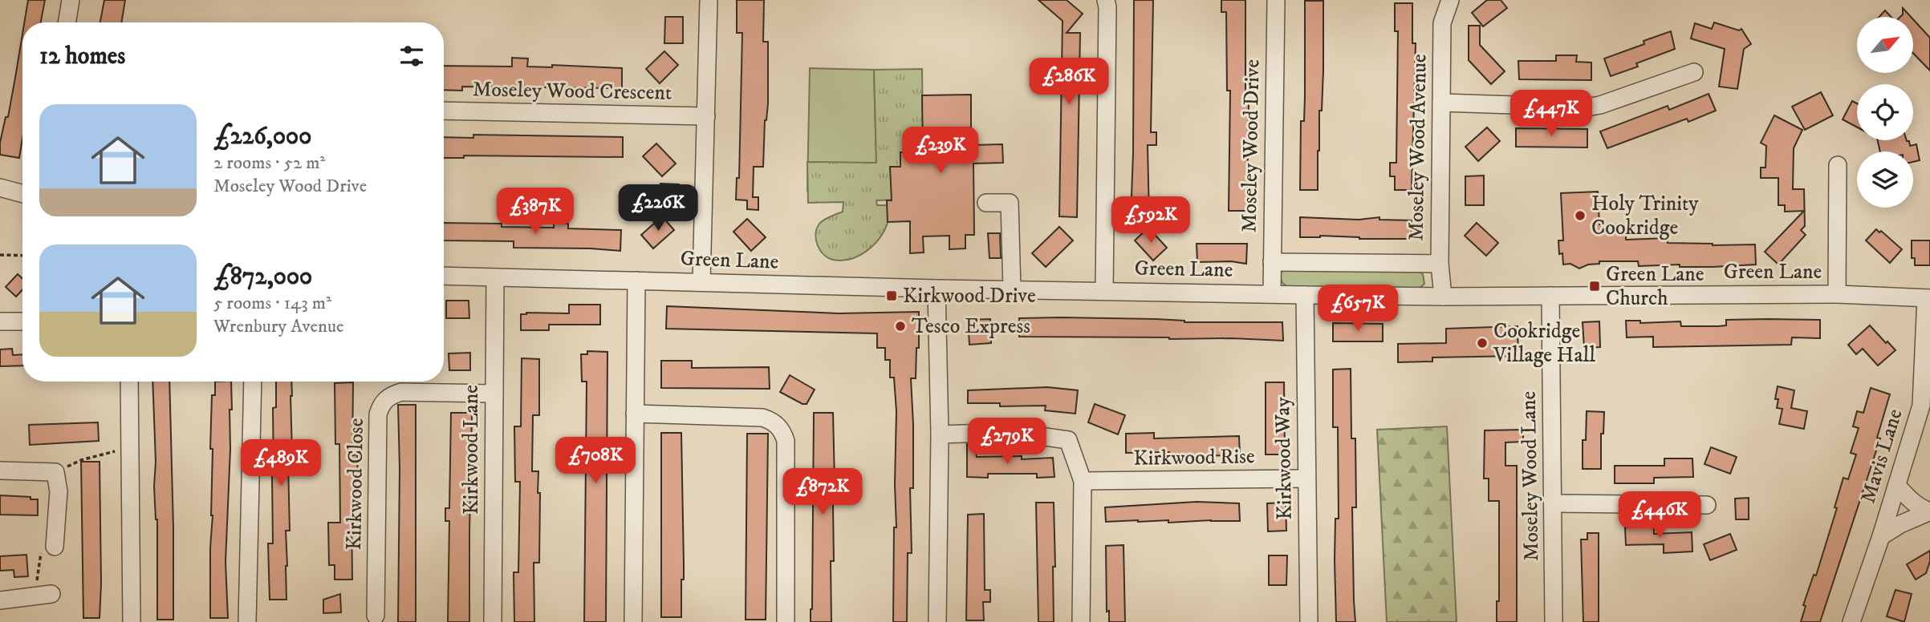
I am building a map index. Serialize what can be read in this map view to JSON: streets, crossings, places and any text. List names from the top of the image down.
{
  "streets": {
    "street": [
      "Moseley Wood Crescent",
      "Moseley Wood Drive",
      "Moseley Wood Avenue",
      "Green Lane",
      "Kirkwood Lane",
      "Mavis Lane",
      "Kirkwood Rise",
      "Kirkwood Way",
      "Moseley Wood Lane",
      "Kirkwood Close"
    ]
  },
  "crossings": [
    ["Moseley Wood Drive", "Green Lane"],
    ["Moseley Wood Avenue", "Green Lane"],
    ["Green Lane", "Kirkwood Lane"],
    ["Green Lane", "Mavis Lane"],
    ["Green Lane", "Kirkwood Way"],
    ["Green Lane", "Moseley Wood Lane"],
    ["Kirkwood Lane", "Kirkwood Close"],
    ["Kirkwood Rise", "Kirkwood Way"]
  ],
  "places": {
    "other": ["Holy Trinity Cookridge", "Tesco Express", "Cookridge Village Hall"],
    "transit": ["Green Lane Church", "Kirkwood Drive"]
  },
  "north": "top right",
  "page": {
    "heading": "12 homes",
    "price": [
      "£286K",
      "£447K",
      "£239K",
      "£226K",
      "£387K",
      "£592K",
      "£657K",
      "£279K",
      "£708K",
      "£489K",
      "£872K",
      "£446K"
    ],
    "list": [
      {
        "name": "£226,000",
        "note": "2 rooms · 52 m² · Moseley Wood Drive"
      },
      {
        "name": "£872,000",
        "note": "5 rooms · 143 m² · Wrenbury Avenue"
      }
    ]
  }
}
